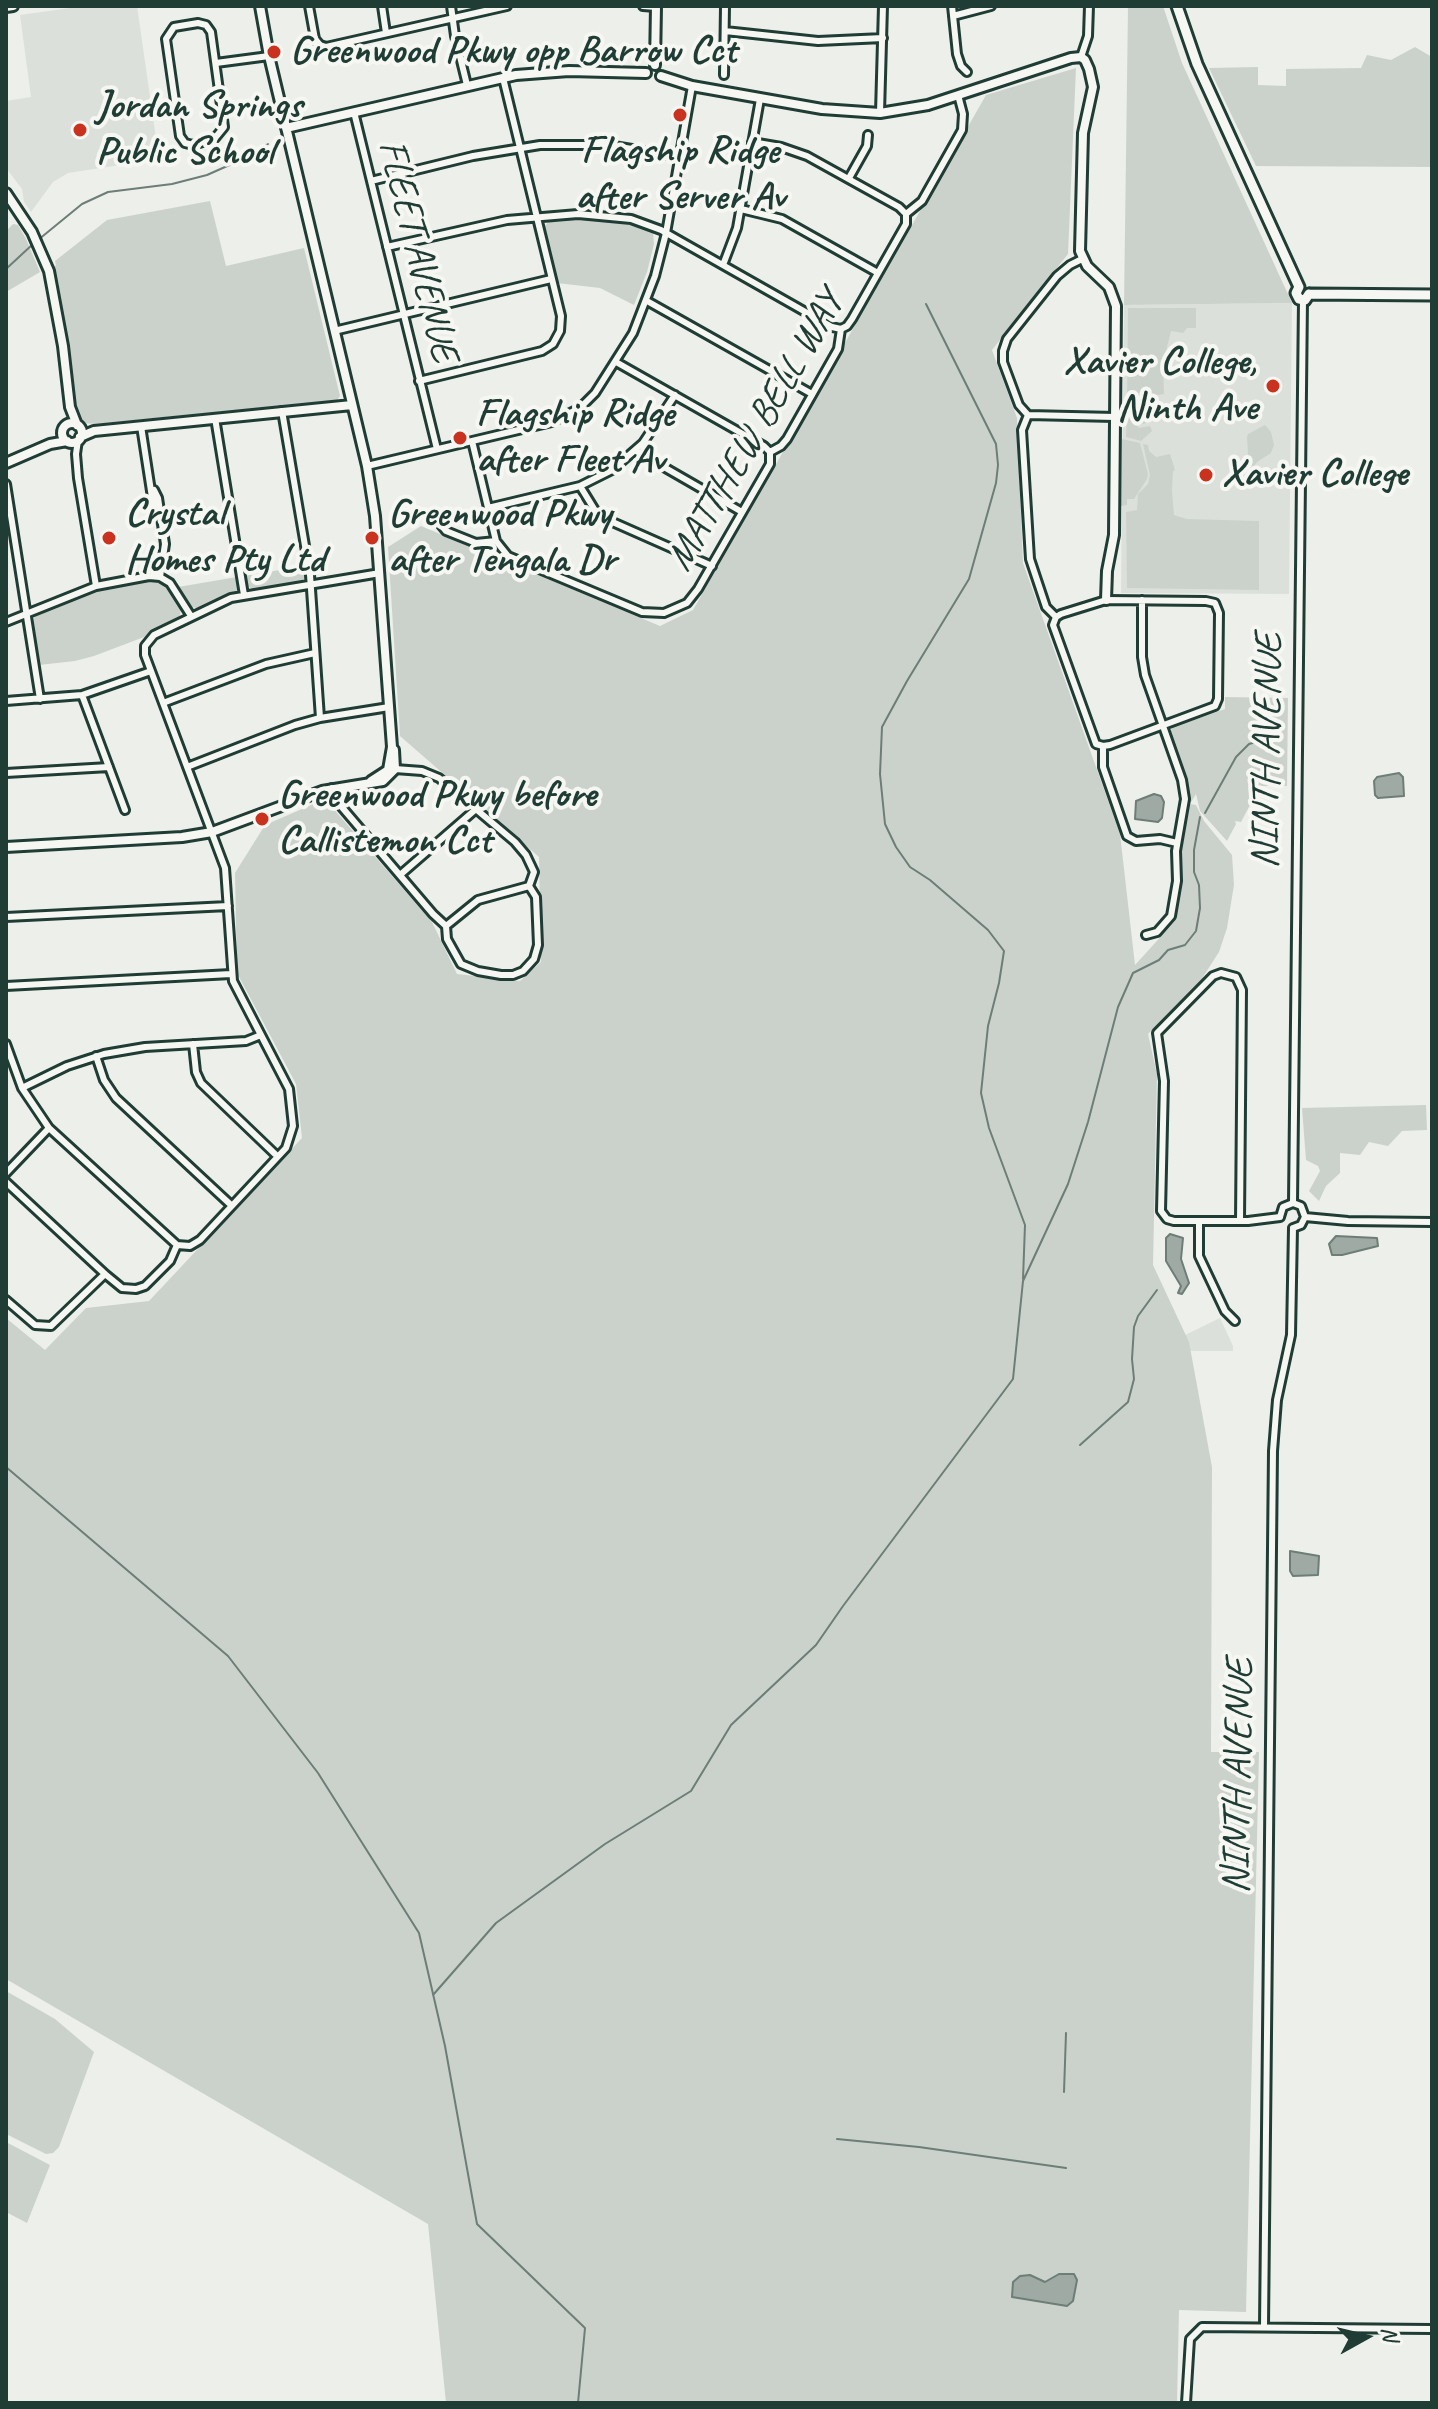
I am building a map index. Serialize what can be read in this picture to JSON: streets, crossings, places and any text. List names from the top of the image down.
{
  "streets": {
    "street": ["FLEET AVENUE", "MATTHEW BELL WAY", "NINTH AVENUE"]
  },
  "places": [
    "Greenwood Pkwy opp Barrow Cct",
    "Flagship Ridge after Server Av",
    "Jordan Springs Public School",
    "Xavier College, Ninth Ave",
    "Flagship Ridge after Fleet Av",
    "Xavier College",
    "Crystal Homes Pty Ltd",
    "Greenwood Pkwy after Tengala Dr",
    "Greenwood Pkwy before Callistemon Cct"
  ],
  "north": "right"
}
